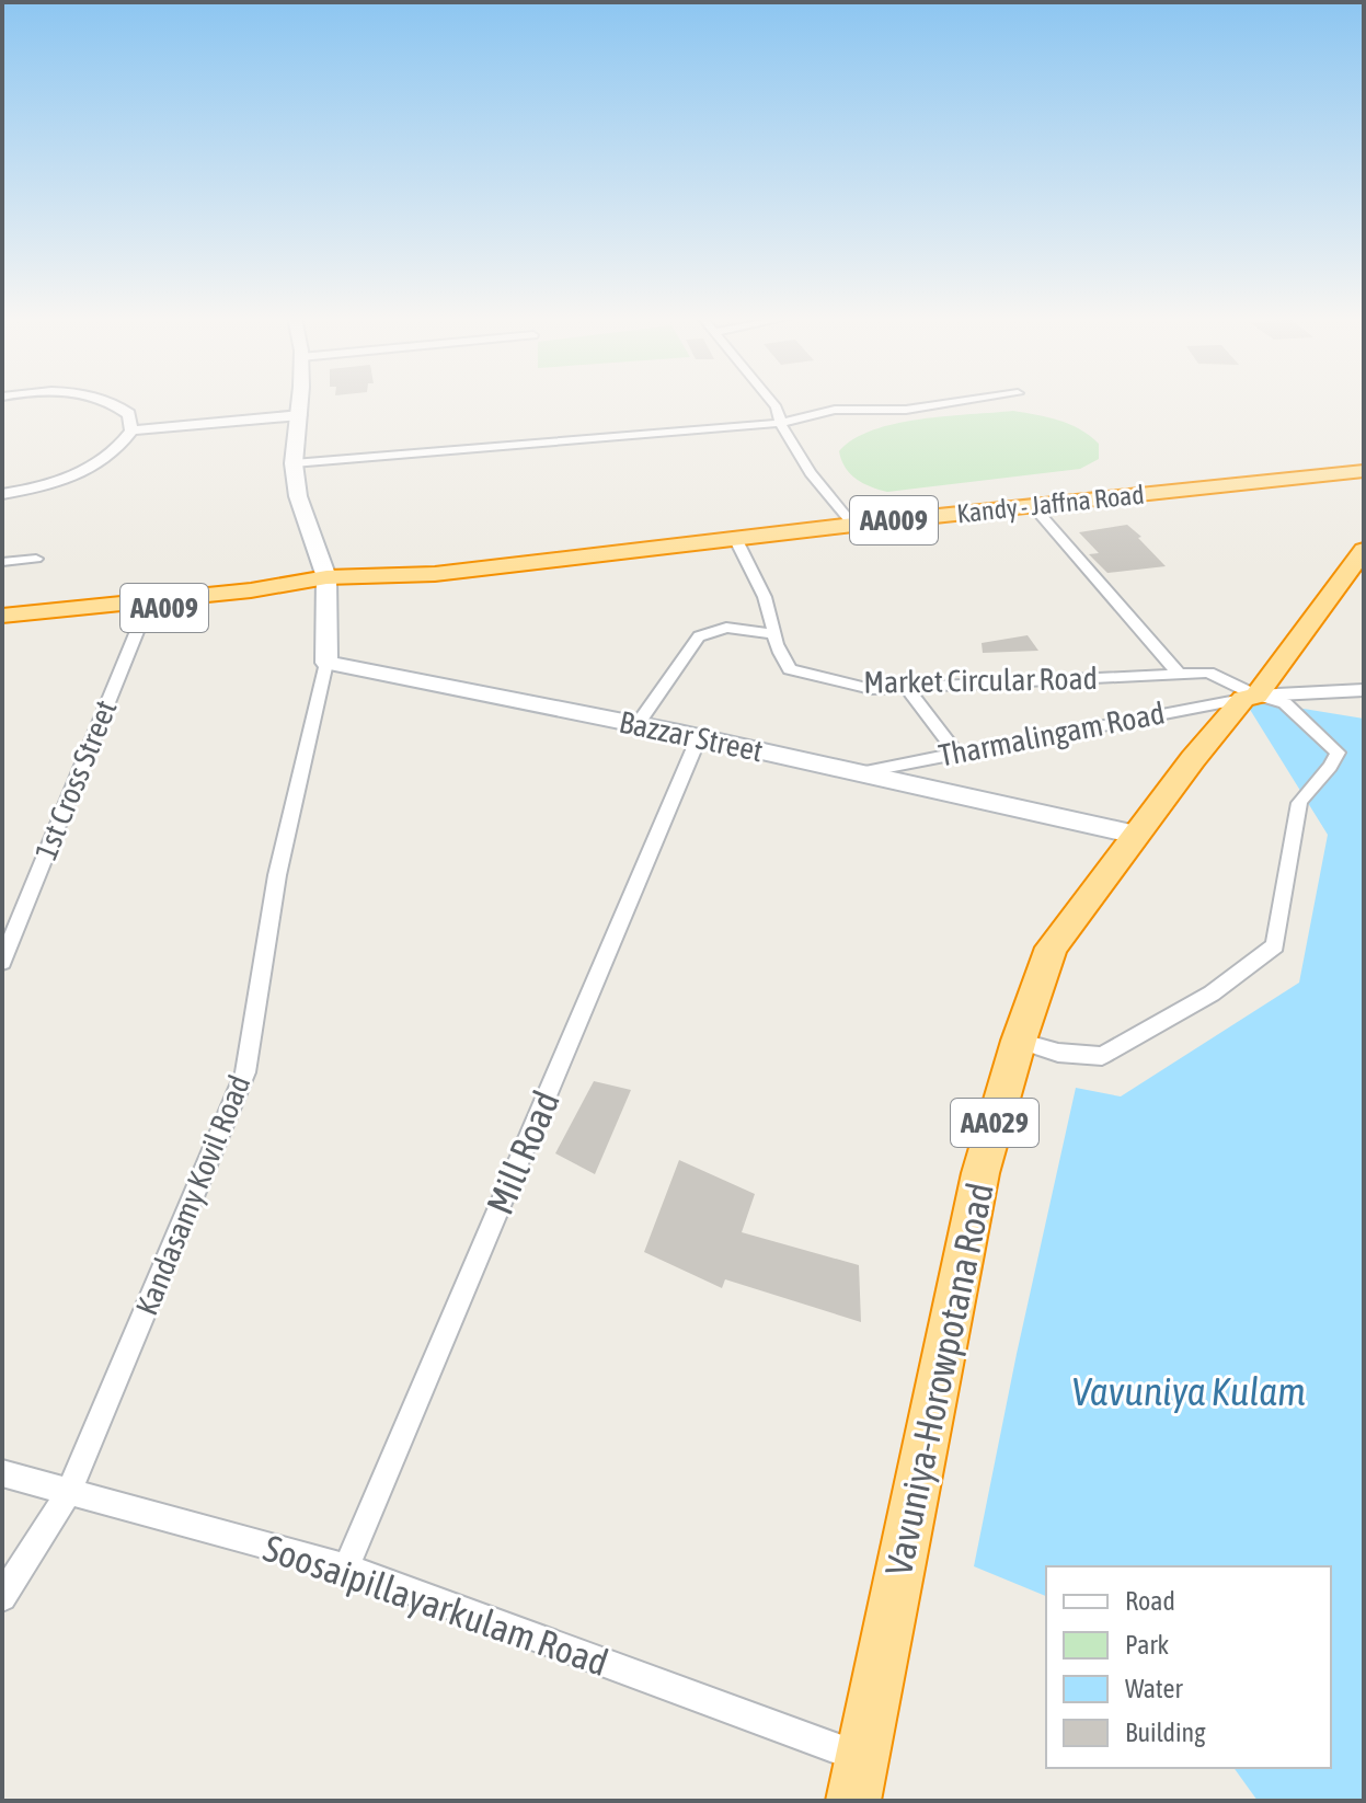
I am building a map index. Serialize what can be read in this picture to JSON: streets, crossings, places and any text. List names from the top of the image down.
{
  "streets": {
    "highway": [
      "Kandy - Jaffna Road",
      "AA009",
      "AA029",
      "Vavuniya-Horowpotana Road"
    ],
    "main road": ["Bazzar Street"],
    "street": [
      "Market Circular Road",
      "Tharmalingam Road",
      "1st Cross Street",
      "Mill Road",
      "Kandasamy Kovil Road",
      "Soosaipillayarkulam Road"
    ]
  },
  "crossings": [
    ["Kandy - Jaffna Road", "Market Circular Road"],
    ["Kandy - Jaffna Road", "1st Cross Street"],
    ["Market Circular Road", "Tharmalingam Road"],
    ["Market Circular Road", "Vavuniya-Horowpotana Road"],
    ["Tharmalingam Road", "Bazzar Street"],
    ["Tharmalingam Road", "Vavuniya-Horowpotana Road"],
    ["Bazzar Street", "Mill Road"],
    ["Bazzar Street", "Kandasamy Kovil Road"],
    ["Bazzar Street", "Vavuniya-Horowpotana Road"],
    ["Mill Road", "Soosaipillayarkulam Road"],
    ["Kandasamy Kovil Road", "Soosaipillayarkulam Road"],
    ["Vavuniya-Horowpotana Road", "Soosaipillayarkulam Road"]
  ],
  "water": ["Vavuniya Kulam"],
  "legend": [
    "Road",
    "Park",
    "Water",
    "Building"
  ]
}
